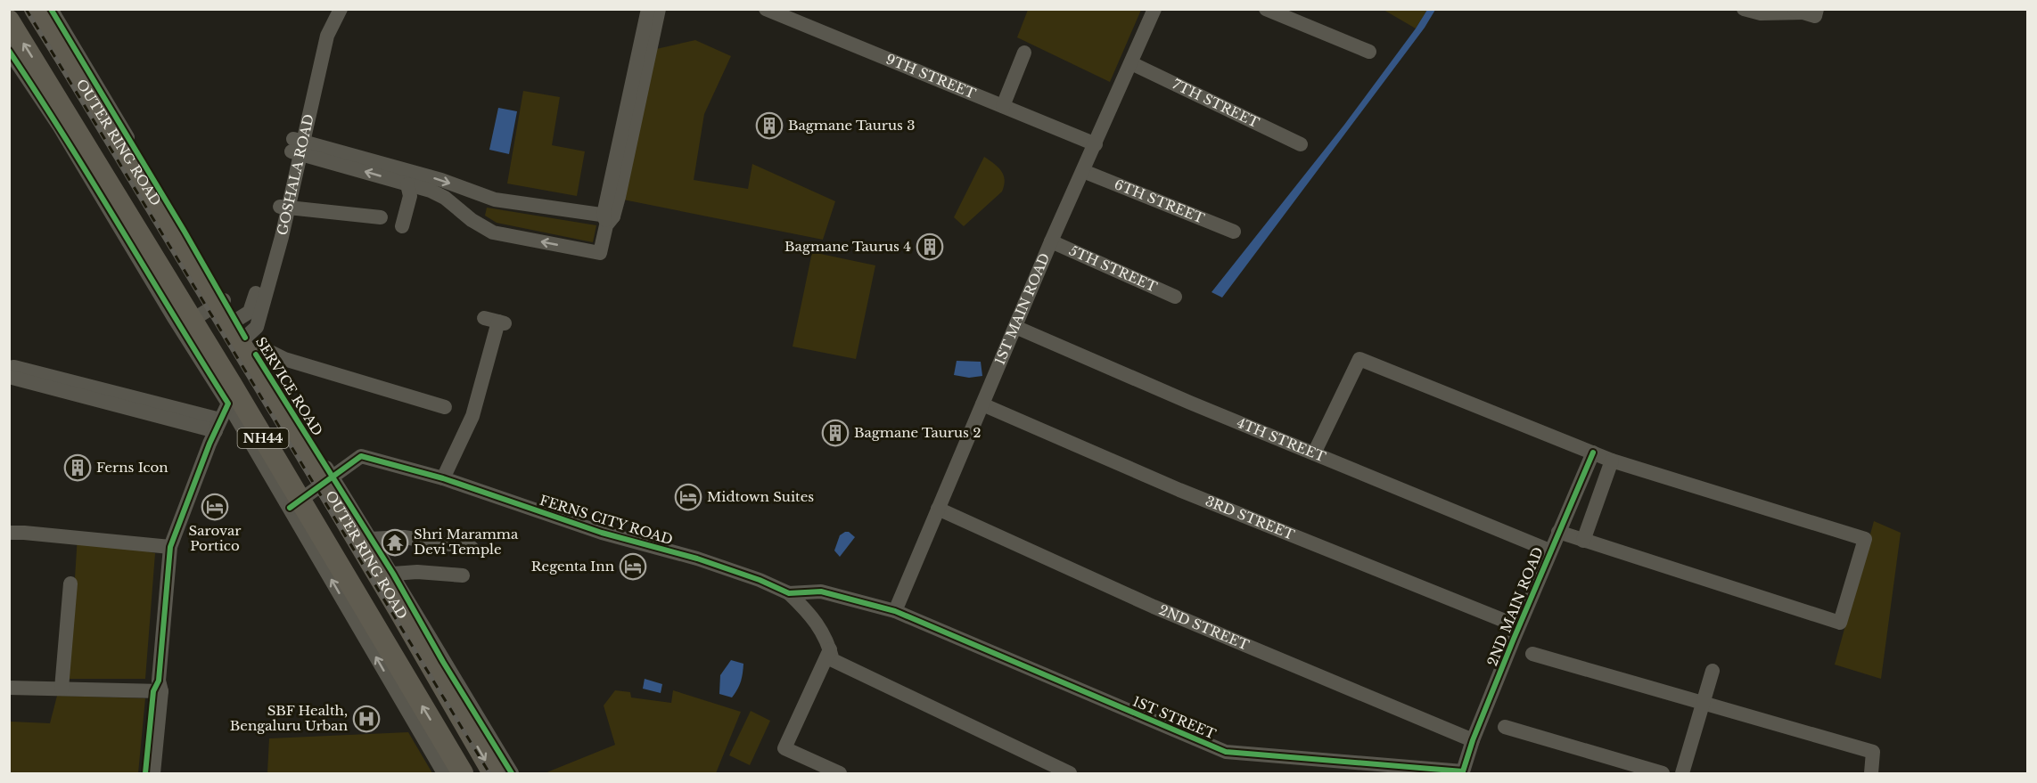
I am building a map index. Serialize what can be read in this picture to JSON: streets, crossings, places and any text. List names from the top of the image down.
{
  "streets": {
    "highway": ["OUTER RING ROAD", "NH44"],
    "street": [
      "9TH STREET",
      "7TH STREET",
      "GOSHALA ROAD",
      "6TH STREET",
      "5TH STREET",
      "1ST MAIN ROAD",
      "SERVICE ROAD",
      "4TH STREET",
      "3RD STREET",
      "FERNS CITY ROAD",
      "2ND MAIN ROAD",
      "2ND STREET",
      "1ST STREET"
    ]
  },
  "crossings": [
    ["9TH STREET", "1ST MAIN ROAD"],
    ["7TH STREET", "1ST MAIN ROAD"],
    ["GOSHALA ROAD", "SERVICE ROAD"],
    ["6TH STREET", "1ST MAIN ROAD"],
    ["5TH STREET", "1ST MAIN ROAD"],
    ["1ST MAIN ROAD", "4TH STREET"],
    ["1ST MAIN ROAD", "3RD STREET"],
    ["1ST MAIN ROAD", "2ND STREET"],
    ["1ST MAIN ROAD", "1ST STREET"],
    ["SERVICE ROAD", "FERNS CITY ROAD"],
    ["4TH STREET", "2ND MAIN ROAD"],
    ["3RD STREET", "2ND MAIN ROAD"],
    ["FERNS CITY ROAD", "1ST STREET"],
    ["2ND MAIN ROAD", "2ND STREET"],
    ["2ND MAIN ROAD", "1ST STREET"]
  ],
  "places": {
    "building": [
      "Bagmane Taurus 3",
      "Bagmane Taurus 4",
      "Bagmane Taurus 2",
      "Ferns Icon"
    ],
    "hotel": ["Midtown Suites", "Sarovar Portico", "Regenta Inn"],
    "temple": ["Shri Maramma Devi Temple"],
    "hospital": ["SBF Health, Bengaluru Urban"]
  }
}
